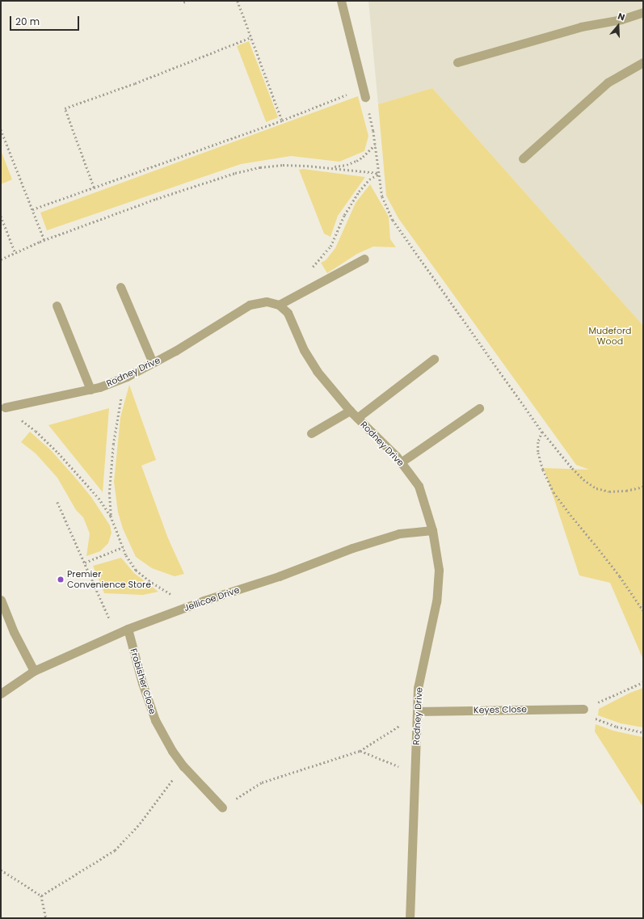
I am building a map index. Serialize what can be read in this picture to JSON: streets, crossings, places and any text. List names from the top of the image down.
{
  "streets": {
    "street": [
      "Rodney Drive",
      "Jellicoe Drive",
      "Frobisher Close",
      "Keyes Close"
    ]
  },
  "crossings": [
    ["Rodney Drive", "Jellicoe Drive"],
    ["Rodney Drive", "Keyes Close"],
    ["Jellicoe Drive", "Frobisher Close"]
  ],
  "parks": ["Mudeford Wood"],
  "places": ["Premier Convenience Store"],
  "scale_bar": "20 m",
  "north": "top"
}
